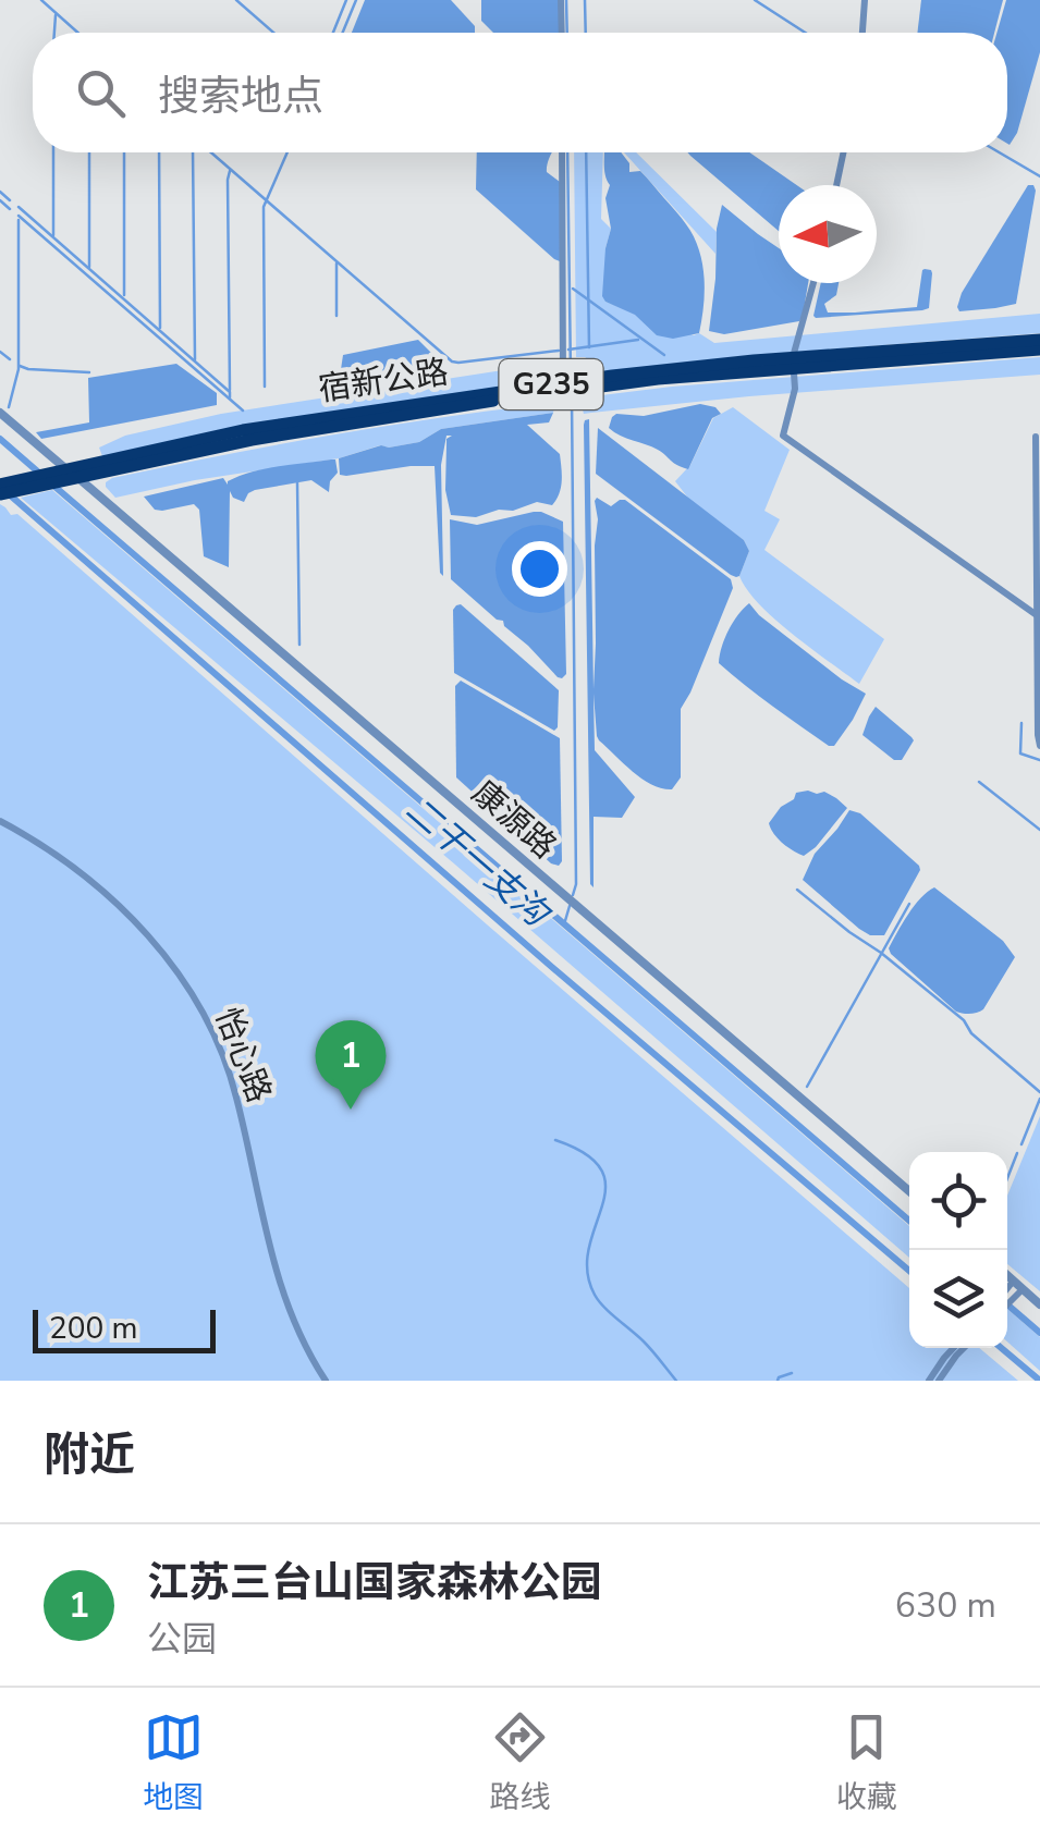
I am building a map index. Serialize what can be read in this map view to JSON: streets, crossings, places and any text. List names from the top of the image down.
{
  "streets": {
    "highway": ["宿新公路", "G235"],
    "street": ["康源路", "怡心路"]
  },
  "crossings": [
    ["宿新公路", "康源路"]
  ],
  "water": ["二干一支沟"],
  "scale_bar": "200 m",
  "north": "left",
  "page": {
    "search": "搜索地点",
    "pins": "1",
    "scale": "200 m",
    "heading": "附近",
    "list": [
      {
        "mark": "1",
        "name": "江苏三台山国家森林公园",
        "note": "公园",
        "value": "630 m"
      }
    ],
    "nav": ["地图", "路线", "收藏"]
  }
}
